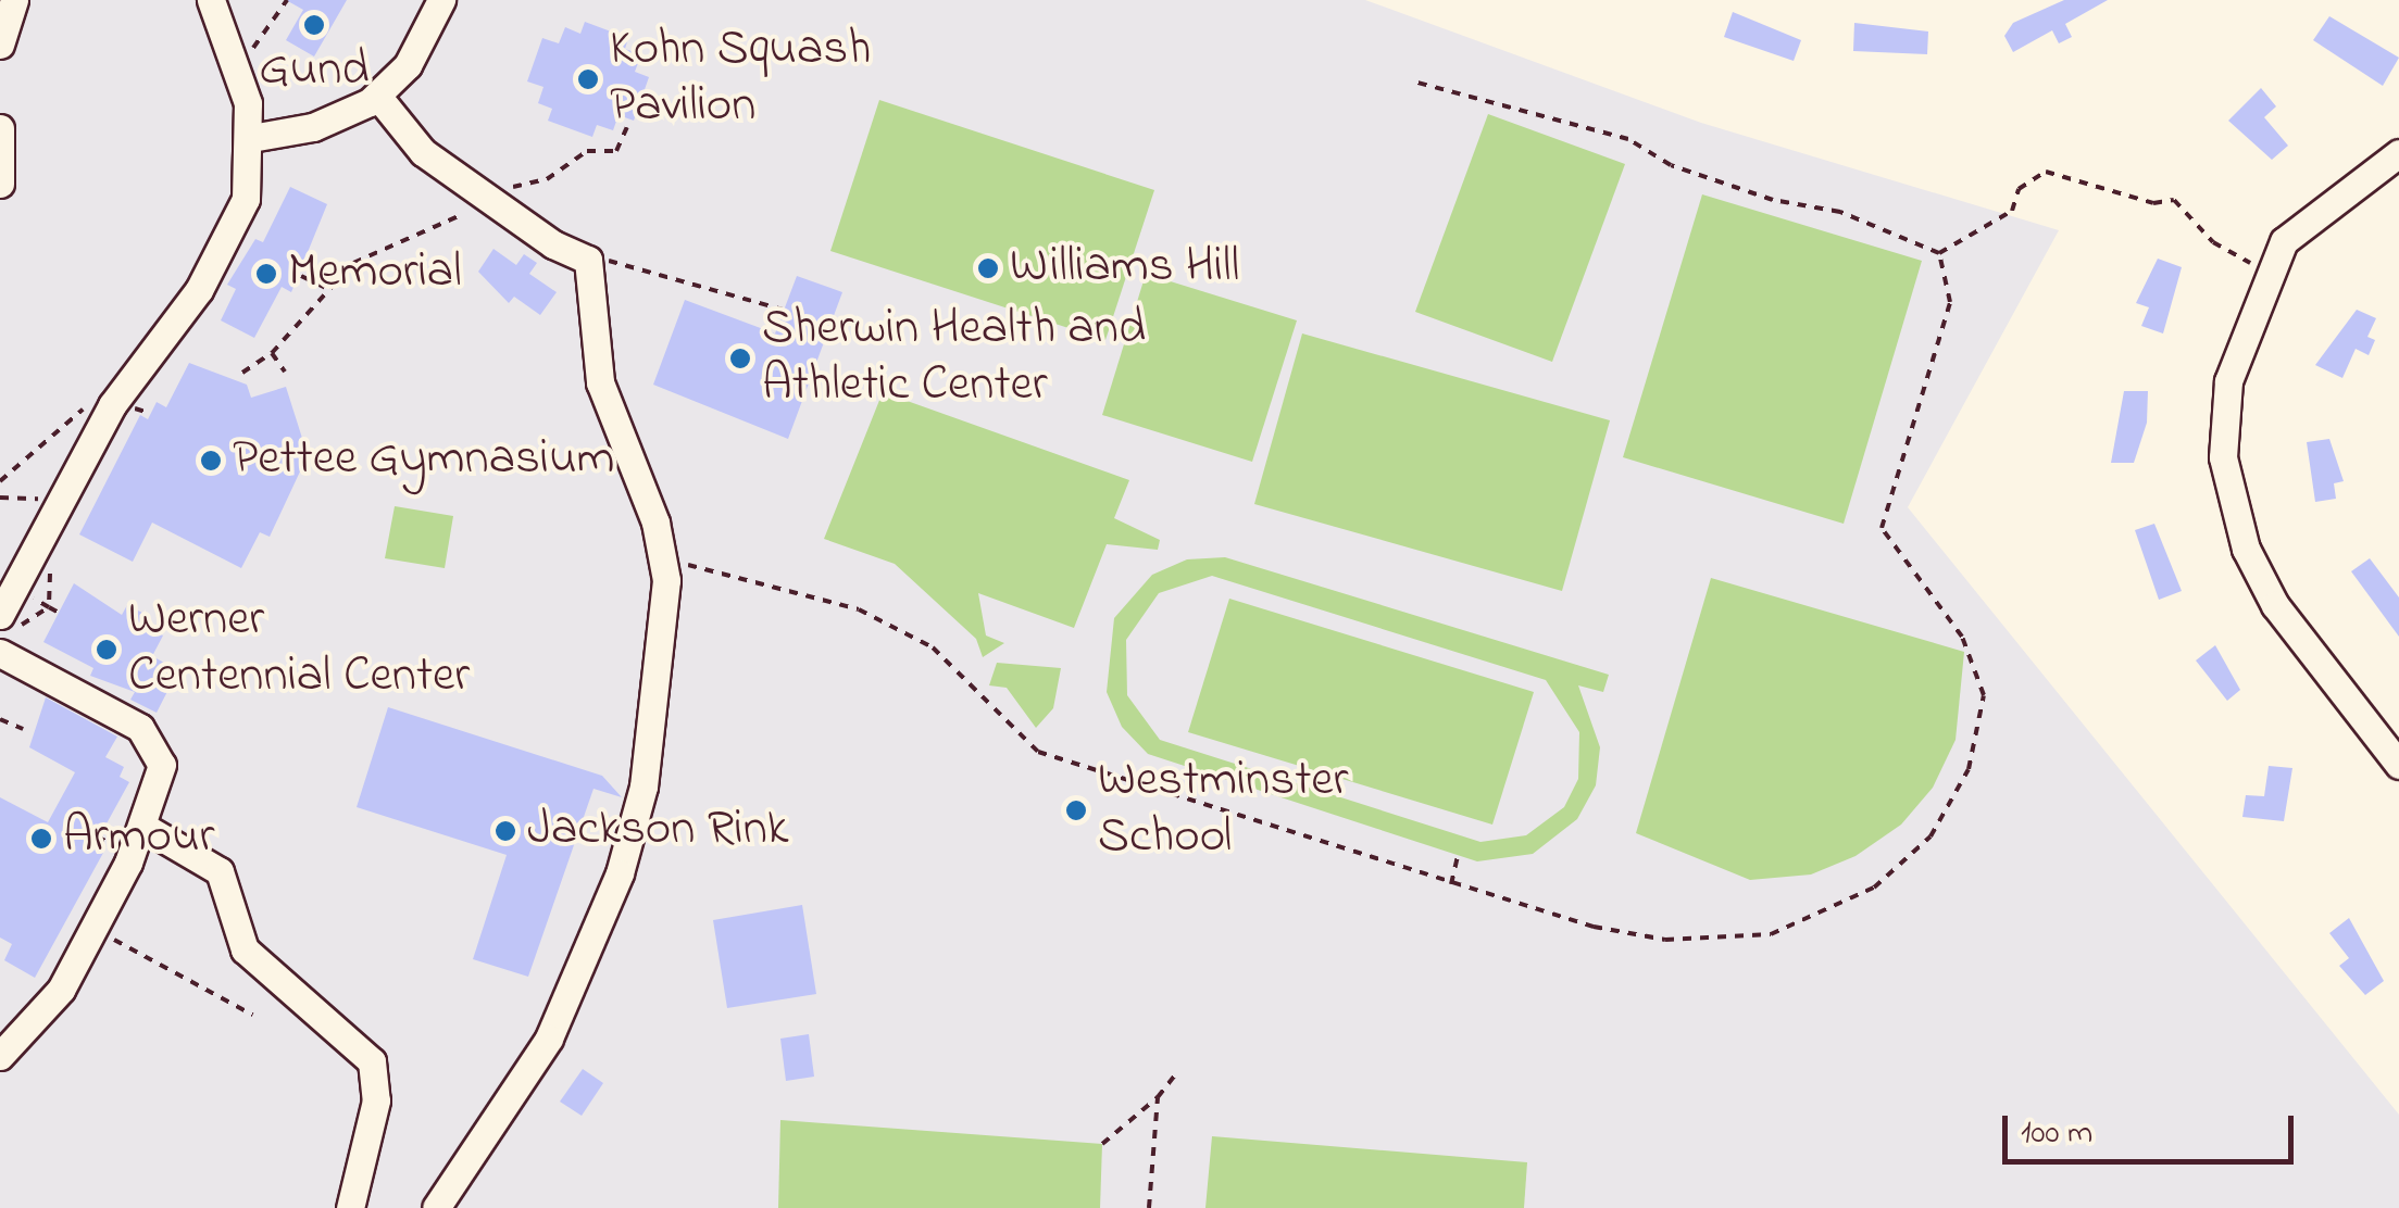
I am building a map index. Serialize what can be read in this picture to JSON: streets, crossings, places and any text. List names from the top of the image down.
{
  "places": [
    "Gund",
    "Kohn Squash Pavilion",
    "Williams Hill",
    "Memorial",
    "Sherwin Health and Athletic Center",
    "Pettee Gymnasium",
    "Werner Centennial Center",
    "Westminster School",
    "Jackson Rink",
    "Armour"
  ],
  "scale_bar": "100 m"
}
